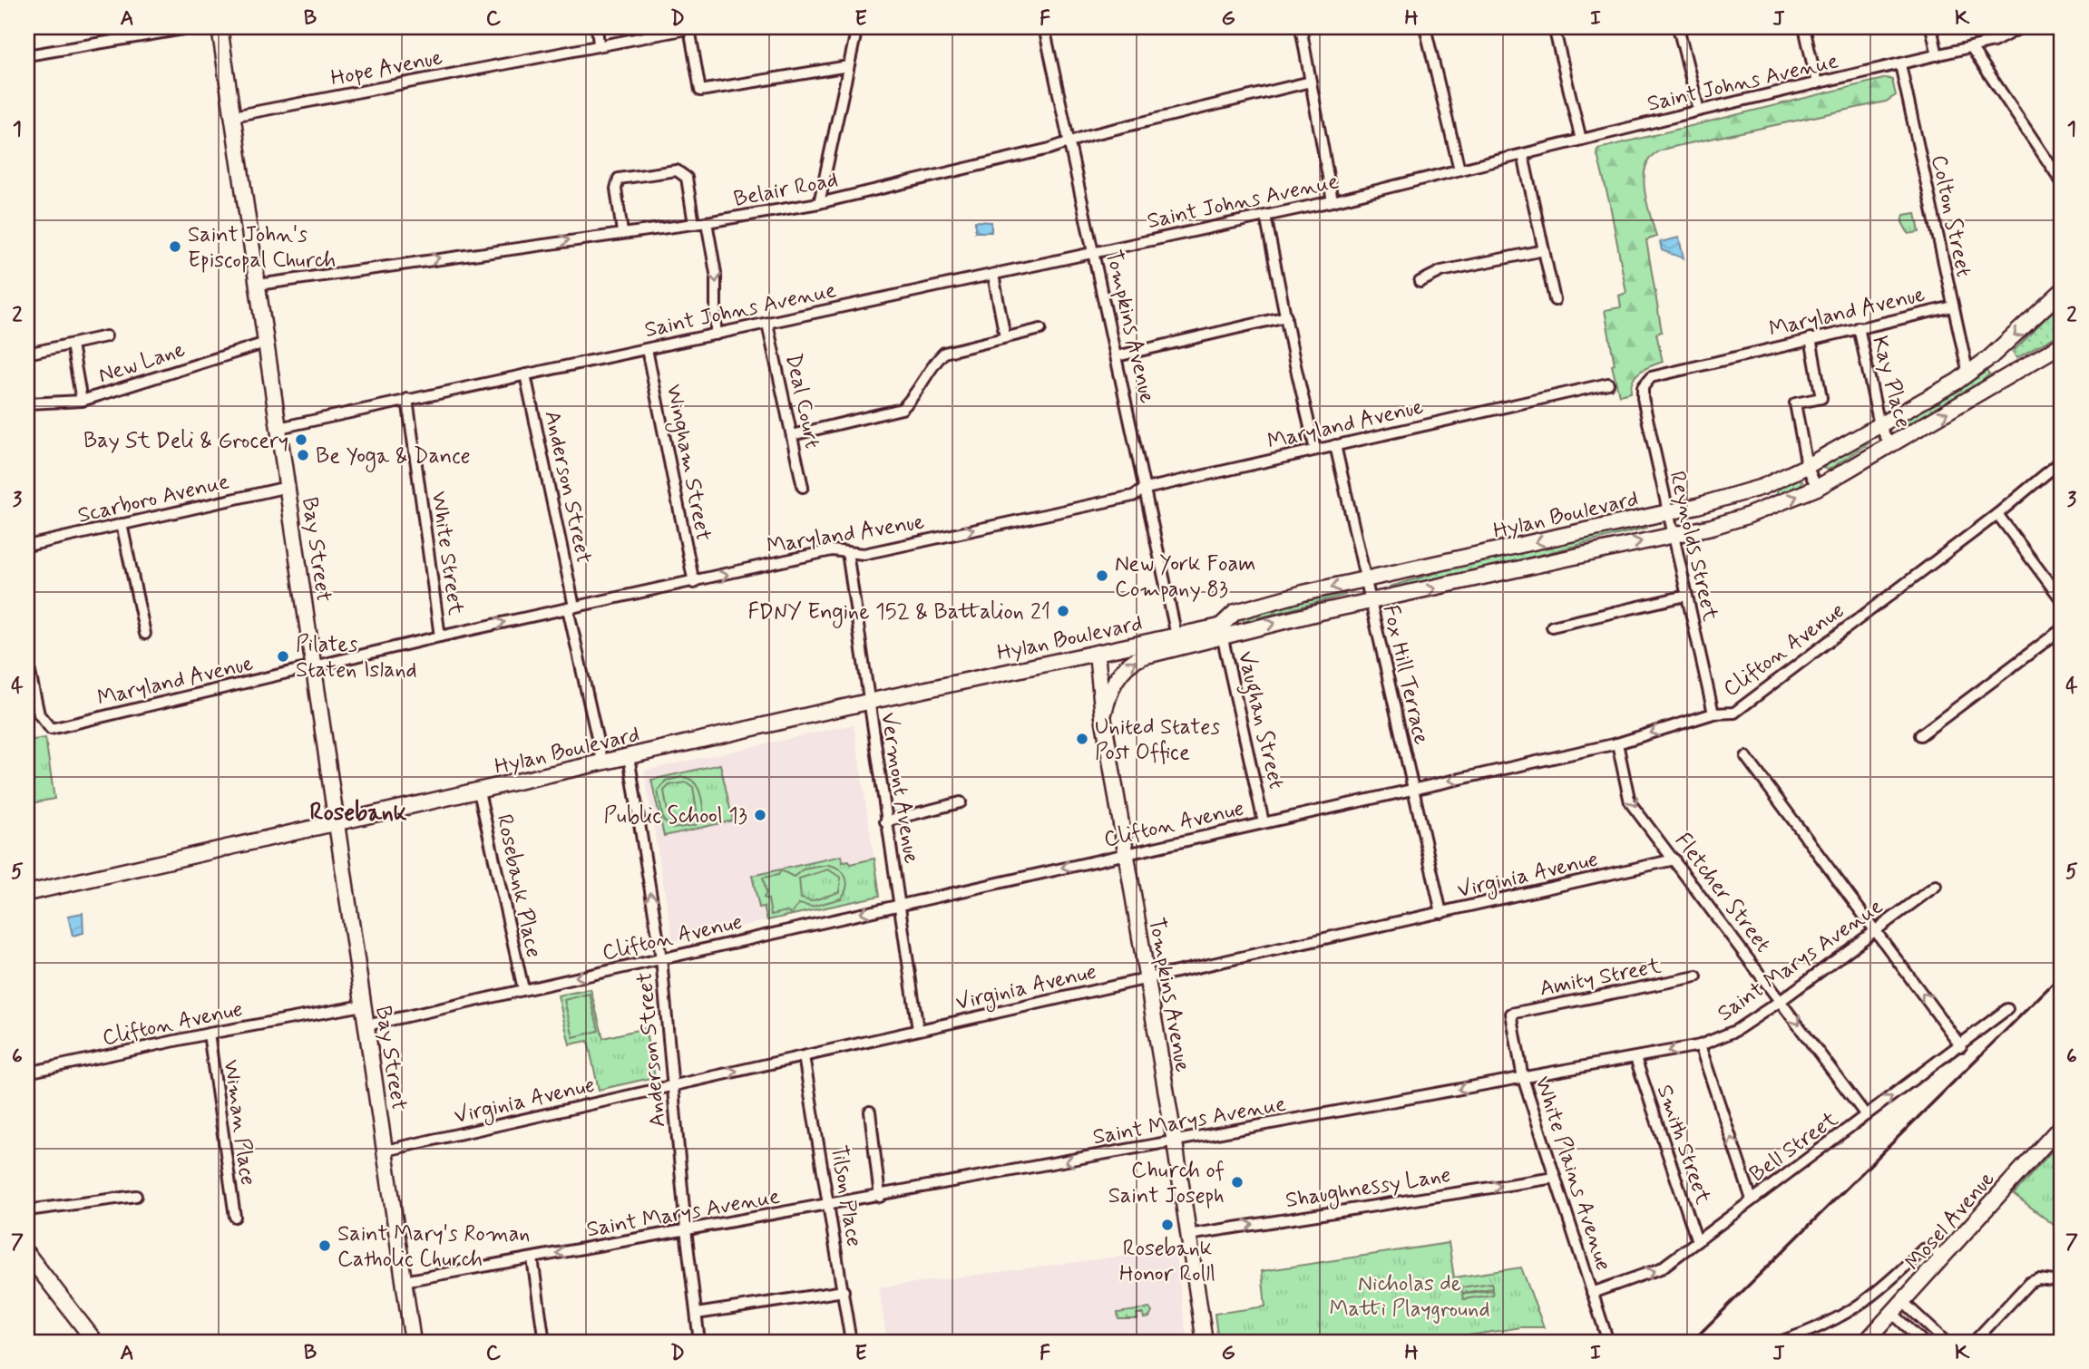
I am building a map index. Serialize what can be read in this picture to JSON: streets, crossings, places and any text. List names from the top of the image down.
{
  "streets": {
    "main road": [
      "Tompkins Avenue",
      "Hylan Boulevard",
      "Bay Street",
      "Mosel Avenue"
    ],
    "street": [
      "Hope Avenue",
      "Saint Johns Avenue",
      "Belair Road",
      "Colton Street",
      "Maryland Avenue",
      "New Lane",
      "Kay Place",
      "Deal Court",
      "Wingham Street",
      "Anderson Street",
      "Scarboro Avenue",
      "Reynolds Street",
      "White Street",
      "Clifton Avenue",
      "Fox Hill Terrace",
      "Vaughan Street",
      "Vermont Avenue",
      "Virginia Avenue",
      "Rosebank Place",
      "Fletcher Street",
      "Saint Marys Avenue",
      "Amity Street",
      "Wiman Place",
      "Smith Street",
      "Bell Street",
      "White Plains Avenue",
      "Shaughnessy Lane",
      "Tilson Place"
    ]
  },
  "crossings": [
    ["Hope Avenue", "Bay Street"],
    ["Saint Johns Avenue", "Colton Street"],
    ["Saint Johns Avenue", "Tompkins Avenue"],
    ["Saint Johns Avenue", "Deal Court"],
    ["Saint Johns Avenue", "Wingham Street"],
    ["Saint Johns Avenue", "Anderson Street"],
    ["Saint Johns Avenue", "Bay Street"],
    ["Saint Johns Avenue", "White Street"],
    ["Belair Road", "Tompkins Avenue"],
    ["Belair Road", "Bay Street"],
    ["Colton Street", "Maryland Avenue"],
    ["Colton Street", "Hylan Boulevard"],
    ["Maryland Avenue", "Tompkins Avenue"],
    ["Maryland Avenue", "Kay Place"],
    ["Maryland Avenue", "Wingham Street"],
    ["Maryland Avenue", "Anderson Street"],
    ["Maryland Avenue", "Reynolds Street"],
    ["Maryland Avenue", "Bay Street"],
    ["Maryland Avenue", "White Street"],
    ["Maryland Avenue", "Fox Hill Terrace"],
    ["Maryland Avenue", "Vermont Avenue"],
    ["Tompkins Avenue", "Hylan Boulevard"],
    ["Tompkins Avenue", "Clifton Avenue"],
    ["Tompkins Avenue", "Virginia Avenue"],
    ["Tompkins Avenue", "Saint Marys Avenue"],
    ["Tompkins Avenue", "Shaughnessy Lane"],
    ["New Lane", "Bay Street"],
    ["Kay Place", "Hylan Boulevard"],
    ["Anderson Street", "Hylan Boulevard"],
    ["Anderson Street", "Clifton Avenue"],
    ["Anderson Street", "Virginia Avenue"],
    ["Anderson Street", "Saint Marys Avenue"],
    ["Scarboro Avenue", "Bay Street"],
    ["Hylan Boulevard", "Reynolds Street"],
    ["Hylan Boulevard", "Bay Street"],
    ["Hylan Boulevard", "Fox Hill Terrace"],
    ["Hylan Boulevard", "Vaughan Street"],
    ["Hylan Boulevard", "Vermont Avenue"],
    ["Hylan Boulevard", "Rosebank Place"],
    ["Reynolds Street", "Clifton Avenue"],
    ["Bay Street", "Clifton Avenue"],
    ["Bay Street", "Virginia Avenue"],
    ["Bay Street", "Saint Marys Avenue"],
    ["Clifton Avenue", "Fox Hill Terrace"],
    ["Clifton Avenue", "Vaughan Street"],
    ["Clifton Avenue", "Vermont Avenue"],
    ["Clifton Avenue", "Rosebank Place"],
    ["Clifton Avenue", "Fletcher Street"],
    ["Clifton Avenue", "Wiman Place"],
    ["Fox Hill Terrace", "Virginia Avenue"],
    ["Vermont Avenue", "Virginia Avenue"],
    ["Virginia Avenue", "Fletcher Street"],
    ["Virginia Avenue", "Tilson Place"],
    ["Fletcher Street", "Saint Marys Avenue"],
    ["Fletcher Street", "Bell Street"],
    ["Saint Marys Avenue", "Smith Street"],
    ["Saint Marys Avenue", "White Plains Avenue"],
    ["Saint Marys Avenue", "Tilson Place"],
    ["Amity Street", "White Plains Avenue"],
    ["Smith Street", "Bell Street"],
    ["Bell Street", "White Plains Avenue"],
    ["White Plains Avenue", "Shaughnessy Lane"]
  ],
  "one_way": [
    "Clifton Avenue",
    "Fletcher Street",
    "Saint Marys Avenue",
    "Bell Street",
    "Shaughnessy Lane"
  ],
  "districts": ["Rosebank"],
  "parks": ["Nicholas de Matti Playground"],
  "places": [
    "Saint John's Episcopal Church",
    "Bay St Deli & Grocery",
    "Be Yoga & Dance",
    "New York Foam Company 83",
    "FDNY Engine 152 & Battalion 21",
    "Pilates Staten Island",
    "United States Post Office",
    "Public School 13",
    "Church of Saint Joseph",
    "Rosebank Honor Rolll",
    "Saint Mary's Roman Catholic Church"
  ],
  "grid": {
    "columns": [
      "A",
      "B",
      "C",
      "D",
      "E",
      "F",
      "G",
      "H",
      "I",
      "J",
      "K"
    ],
    "rows": [
      "1",
      "2",
      "3",
      "4",
      "5",
      "6",
      "7"
    ]
  }
}
